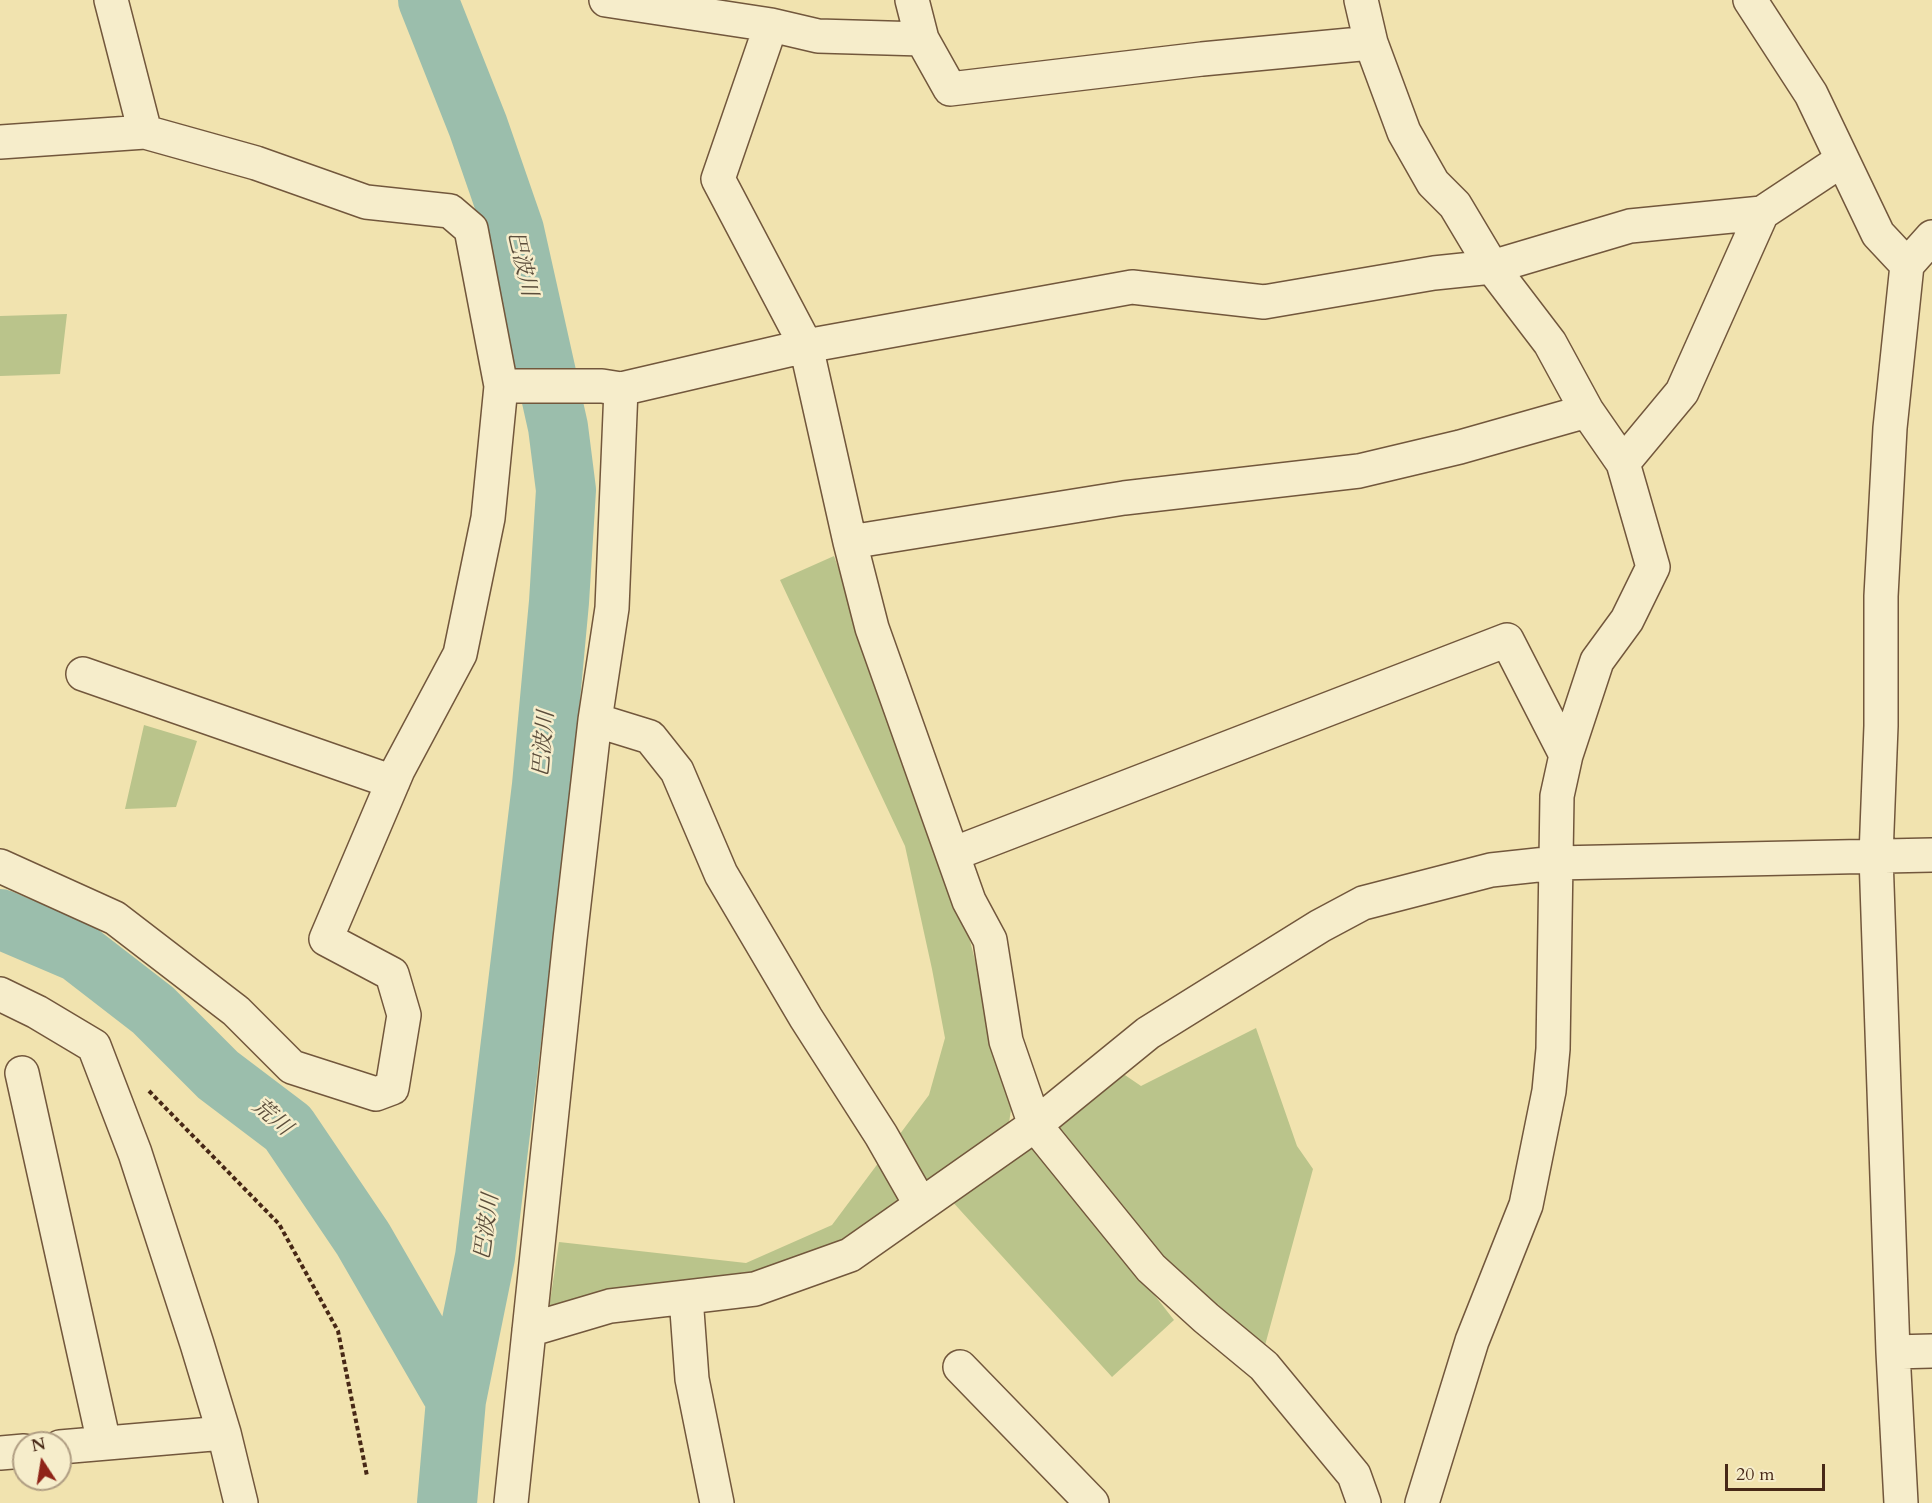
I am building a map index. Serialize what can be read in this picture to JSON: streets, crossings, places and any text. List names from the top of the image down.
{
  "water": ["巴波川", "荒川"],
  "scale_bar": "20 m",
  "north": "top"
}
